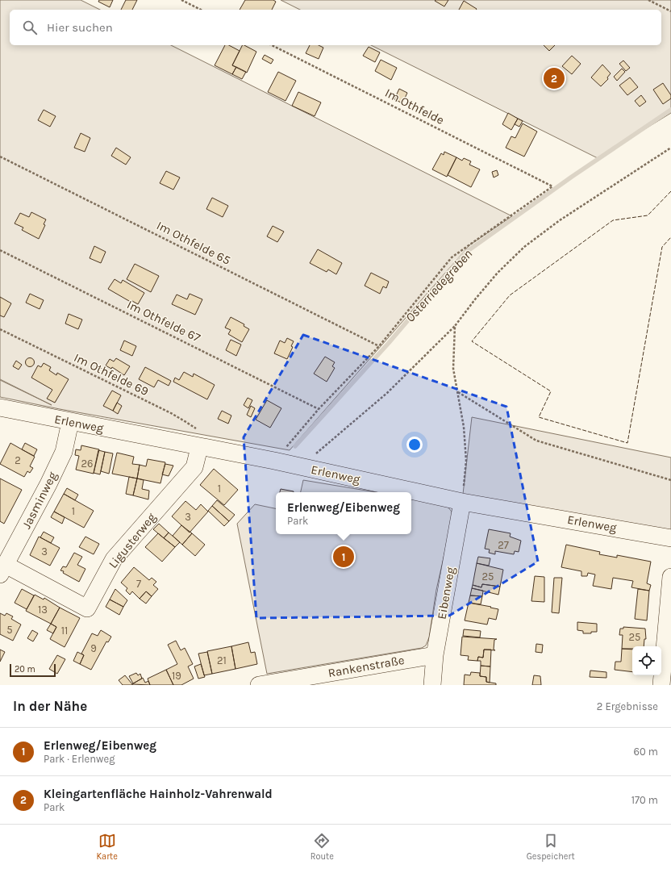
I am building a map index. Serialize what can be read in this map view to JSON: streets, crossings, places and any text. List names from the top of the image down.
{
  "streets": {
    "street": [
      "Erlenweg",
      "Jasminweg",
      "Ligusterweg",
      "Eibenweg",
      "Rankenstraße"
    ],
    "path": [
      "Im Othfelde",
      "Im Othfelde 65",
      "Im Othfelde 67",
      "Im Othfelde 69"
    ]
  },
  "crossings": [
    ["Im Othfelde", "Im Othfelde 65"],
    ["Im Othfelde 69", "Erlenweg"],
    ["Im Othfelde 69", "Ligusterweg"],
    ["Erlenweg", "Jasminweg"],
    ["Erlenweg", "Ligusterweg"],
    ["Erlenweg", "Eibenweg"],
    ["Jasminweg", "Ligusterweg"],
    ["Eibenweg", "Rankenstraße"]
  ],
  "water": ["Osterriedegraben"],
  "house_numbers": [
    "2",
    "26",
    "1",
    "1",
    "3",
    "27",
    "3",
    "25",
    "7",
    "13",
    "5",
    "11",
    "25",
    "9",
    "21",
    "19"
  ],
  "scale_bar": "20 m",
  "page": {
    "search": "Hier suchen",
    "pins": ["2", "1"],
    "popup": ["Erlenweg/Eibenweg", "Park"],
    "scale": "20 m",
    "heading": ["In der Nähe", "2 Ergebnisse"],
    "list": [
      {
        "mark": "1",
        "name": "Erlenweg/Eibenweg",
        "note": "Park · Erlenweg",
        "value": "60 m"
      },
      {
        "mark": "2",
        "name": "Kleingartenfläche Hainholz-Vahrenwald",
        "note": "Park",
        "value": "170 m"
      }
    ],
    "nav": ["Karte", "Route", "Gespeichert"]
  }
}
